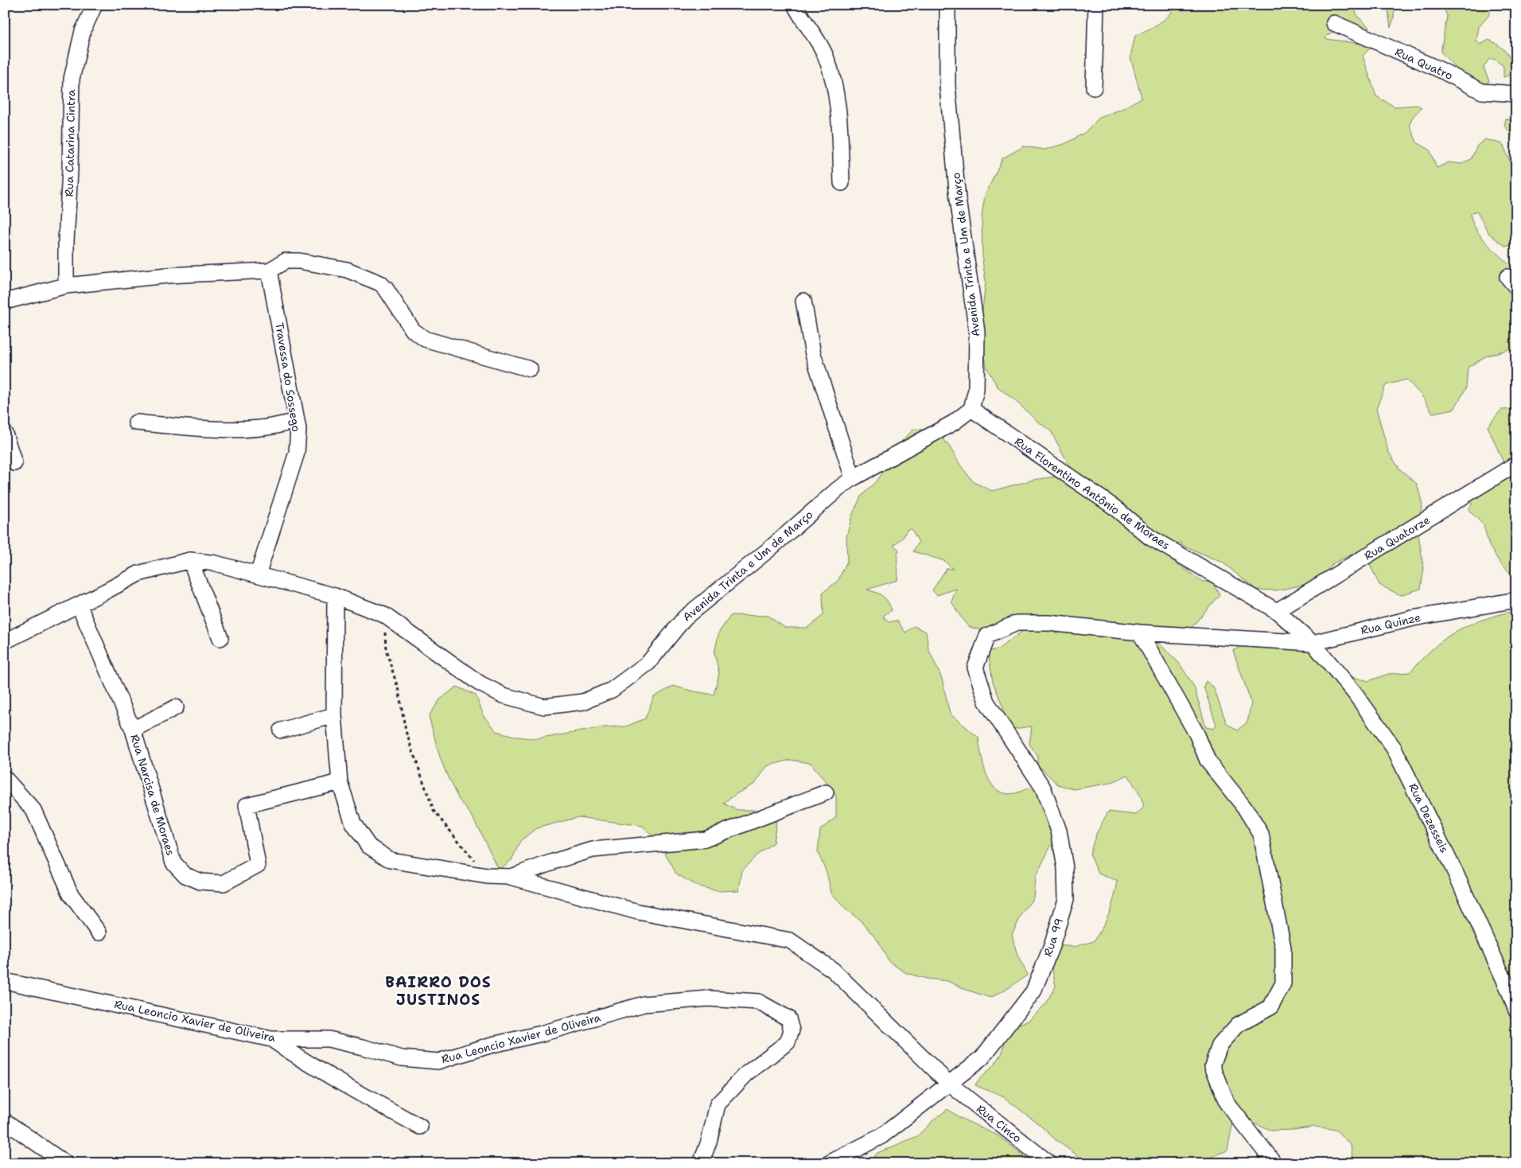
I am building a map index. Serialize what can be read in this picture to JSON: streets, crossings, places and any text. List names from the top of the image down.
{
  "streets": {
    "street": [
      "Rua Quatro",
      "Rua Catarina Cintra",
      "Avenida Trinta e Um de Março",
      "Travessa do Sossego",
      "Rua Florentino Antônio de Moraes",
      "Rua Quatorze",
      "Rua Quinze",
      "Rua Narcisa de Moraes",
      "Rua Dezesseis",
      "Rua 99",
      "Rua Leoncio Xavier de Oliveira",
      "Rua Cinco"
    ]
  },
  "crossings": [
    ["Avenida Trinta e Um de Março", "Travessa do Sossego"],
    ["Avenida Trinta e Um de Março", "Rua Florentino Antônio de Moraes"],
    ["Avenida Trinta e Um de Março", "Rua Narcisa de Moraes"],
    ["Rua Florentino Antônio de Moraes", "Rua Quatorze"],
    ["Rua Quinze", "Rua Dezesseis"],
    ["Rua Quinze", "Rua 99"],
    ["Rua 99", "Rua Cinco"]
  ],
  "districts": ["BAIRRO DOS JUSTINOS"]
}
